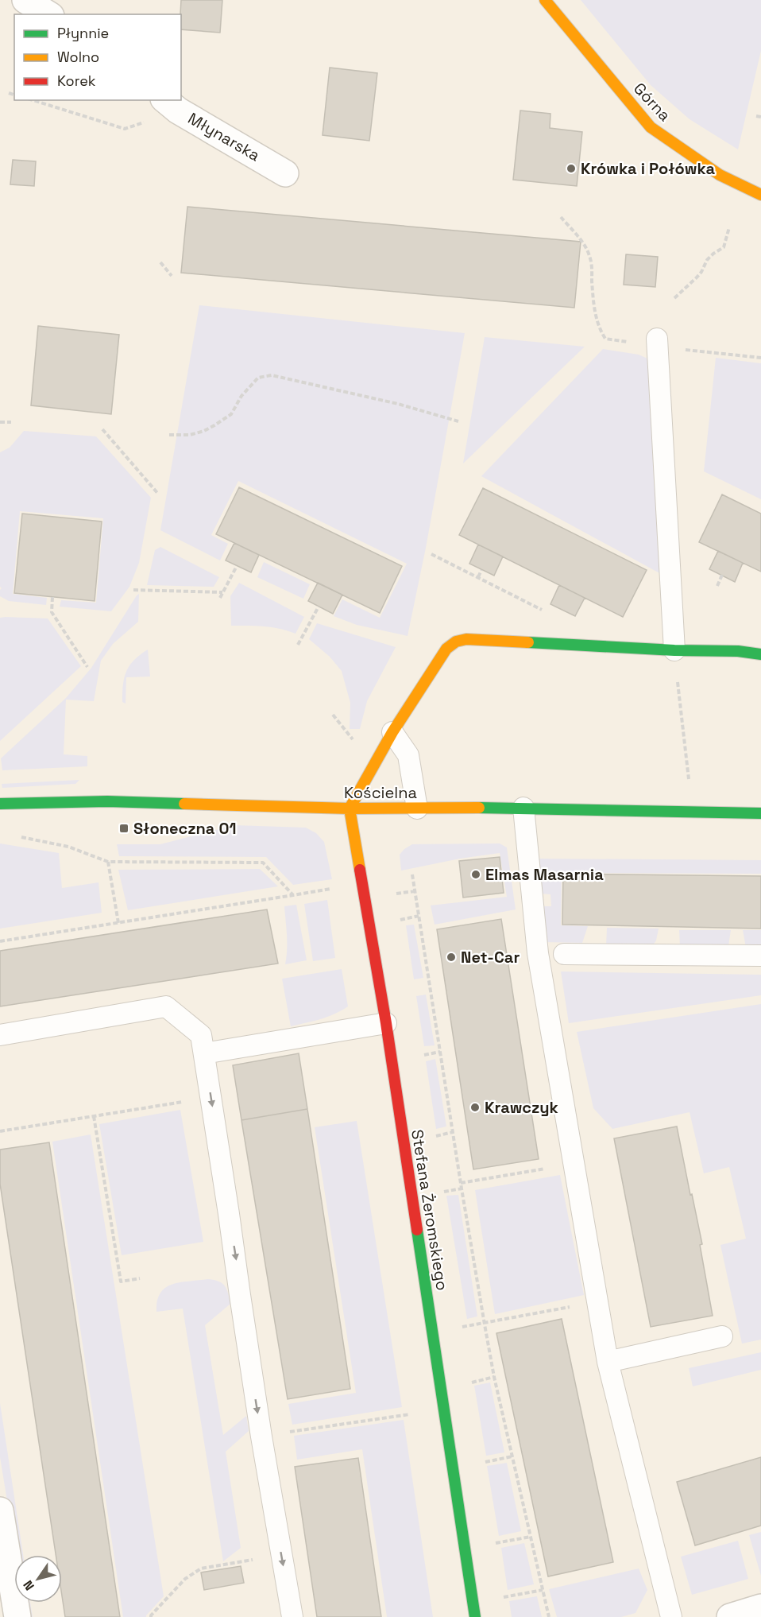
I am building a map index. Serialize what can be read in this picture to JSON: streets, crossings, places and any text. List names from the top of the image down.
{
  "streets": {
    "street": [
      "Górna",
      "Młynarska",
      "Kościelna",
      "Stefana Żeromskiego"
    ]
  },
  "crossings": [
    ["Kościelna", "Stefana Żeromskiego"]
  ],
  "places": {
    "other": [
      "Krówka i Połówka",
      "Elmas Masarnia",
      "Net-Car",
      "Krawczyk"
    ],
    "transit": ["Słoneczna 01"]
  },
  "legend": ["Płynnie", "Wolno", "Korek"],
  "north": "bottom left"
}
